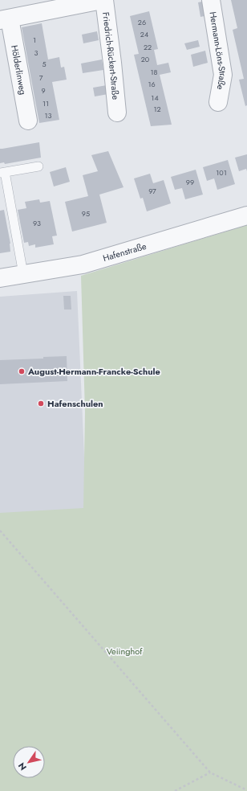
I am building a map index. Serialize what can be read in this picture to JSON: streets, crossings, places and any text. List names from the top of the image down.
{
  "streets": {
    "street": [
      "Hermann-Löns-Straße",
      "Friedrich-Rückert-Straße",
      "Hölderlinweg",
      "Hafenstraße"
    ]
  },
  "parks": ["Veiinghof"],
  "places": ["August-Hermann-Francke-Schule", "Hafenschulen"],
  "house_numbers": [
    "26",
    "24",
    "1",
    "22",
    "3",
    "20",
    "5",
    "18",
    "7",
    "16",
    "9",
    "14",
    "11",
    "12",
    "13",
    "101",
    "99",
    "97",
    "95",
    "93"
  ],
  "north": "bottom left"
}
